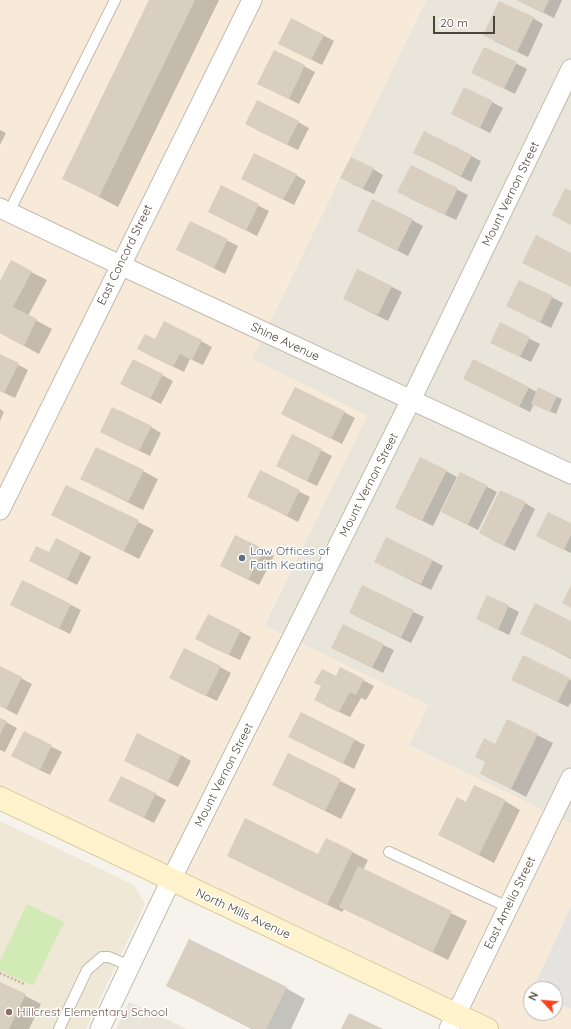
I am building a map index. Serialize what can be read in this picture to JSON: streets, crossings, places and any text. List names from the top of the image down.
{
  "streets": {
    "main road": ["North Mills Avenue"],
    "street": [
      "Mount Vernon Street",
      "East Concord Street",
      "Shine Avenue",
      "East Amelia Street"
    ]
  },
  "crossings": [
    ["Mount Vernon Street", "Shine Avenue"],
    ["Mount Vernon Street", "North Mills Avenue"],
    ["East Concord Street", "Shine Avenue"],
    ["East Amelia Street", "North Mills Avenue"]
  ],
  "places": ["Law Offices of Faith Keating", "Hillcrest Elementary School"],
  "scale_bar": "20 m",
  "north": "top left"
}
